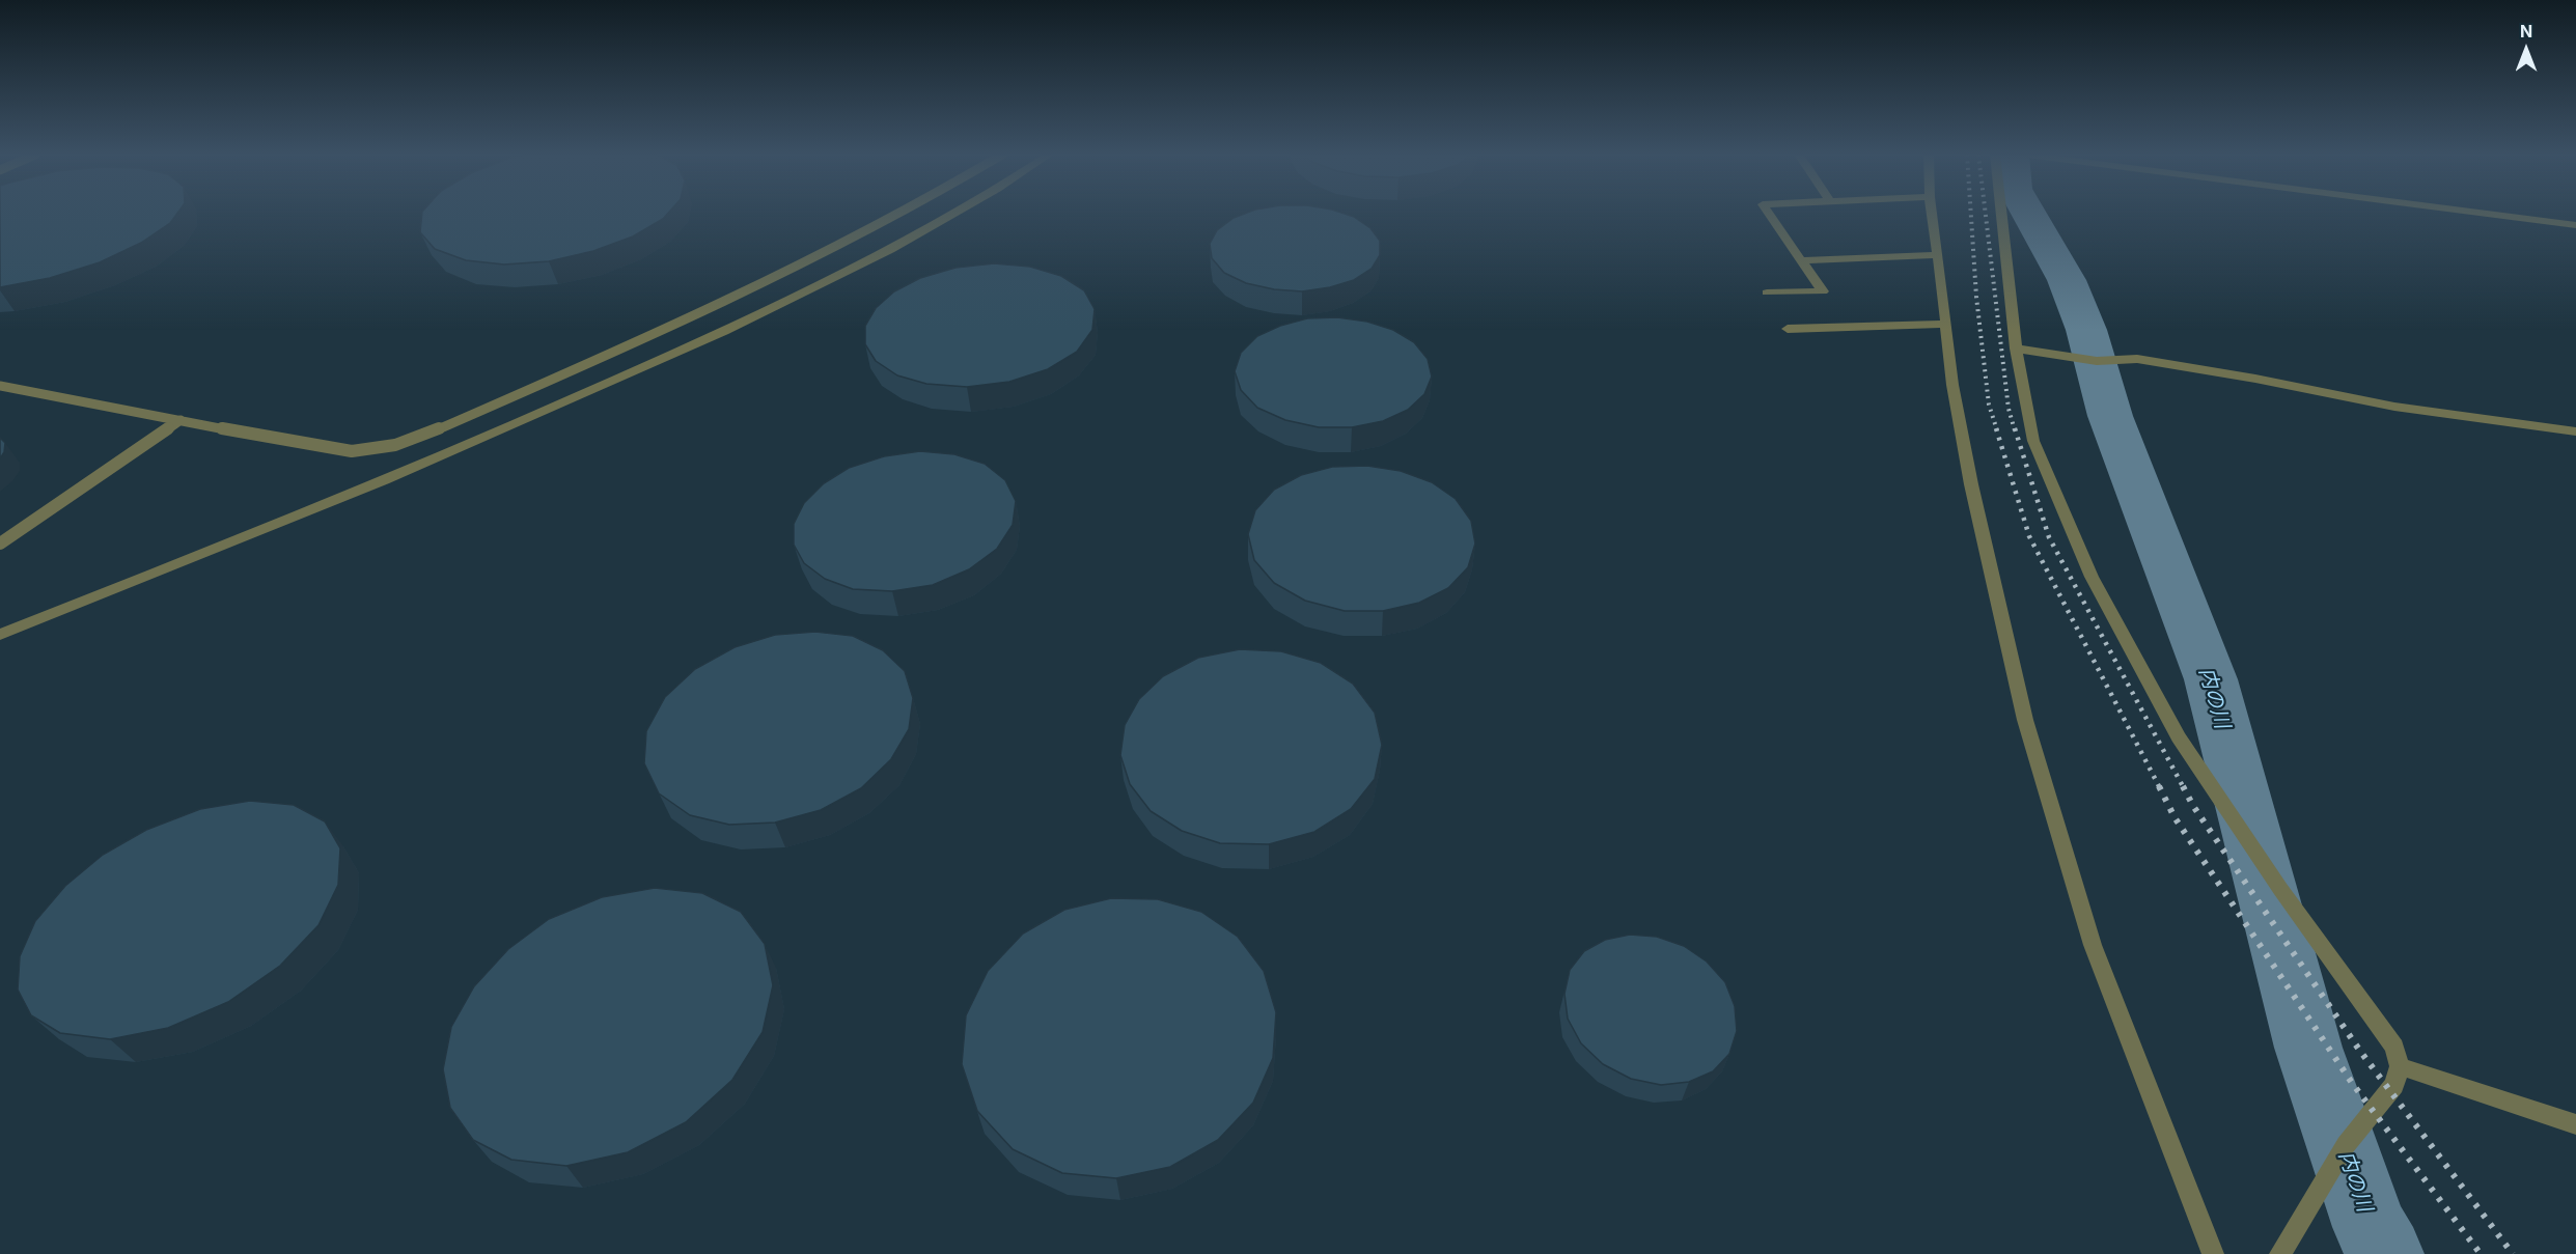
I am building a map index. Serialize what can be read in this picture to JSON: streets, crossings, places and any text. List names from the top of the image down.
{
  "water": ["内の川"],
  "north": "top"
}
